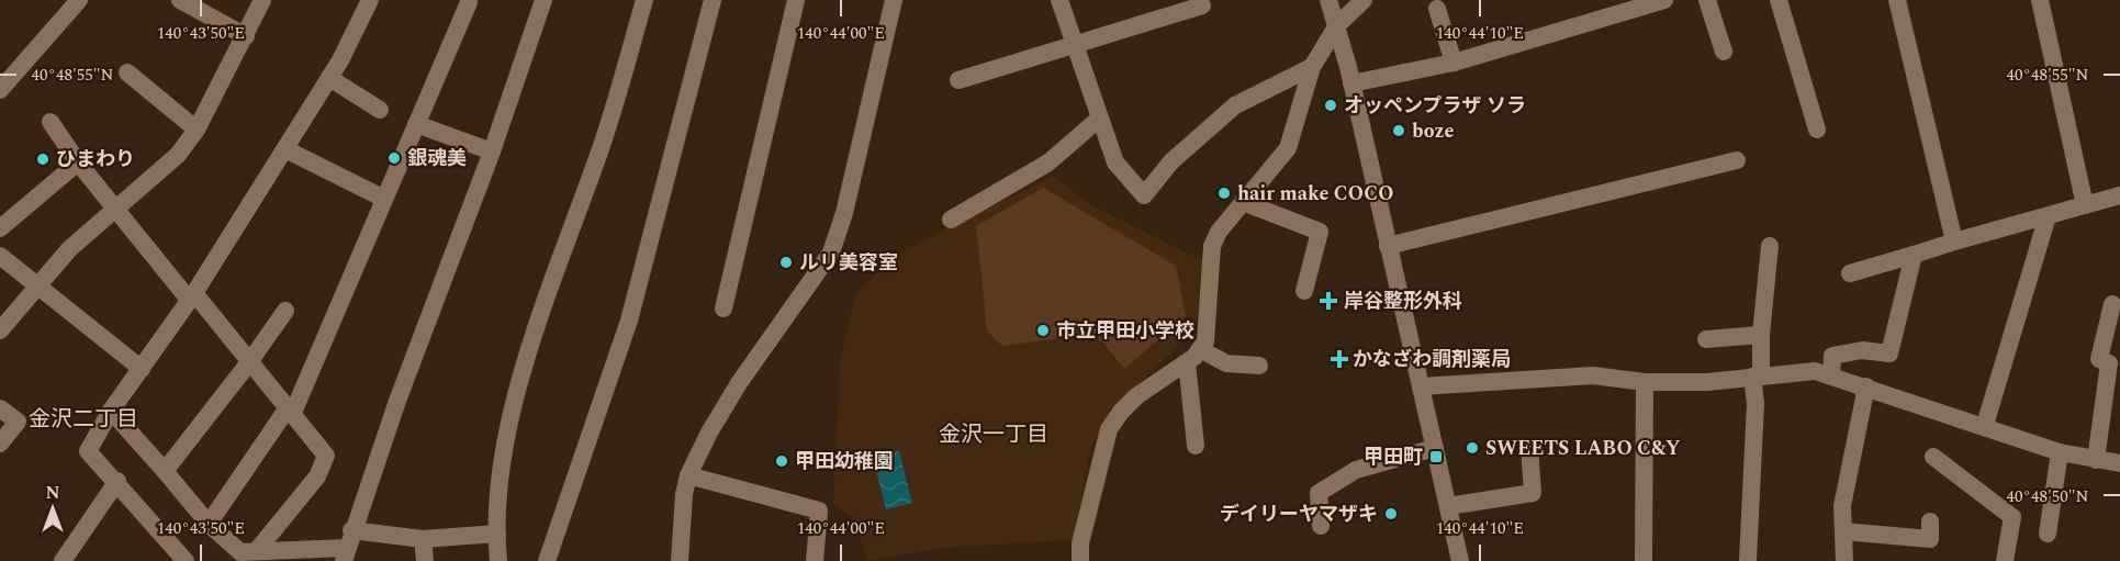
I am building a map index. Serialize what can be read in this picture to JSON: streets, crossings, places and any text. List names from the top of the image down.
{
  "districts": ["金沢二丁目", "金沢一丁目"],
  "places": {
    "other": [
      "オッペンプラザ ソラ",
      "boze",
      "銀魂美",
      "ひまわり",
      "hair make COCO",
      "ルリ美容室",
      "市立甲田小学校",
      "SWEETS LABO C&Y",
      "甲田幼稚園",
      "デイリーヤマザキ"
    ],
    "health": ["岸谷整形外科", "かなざわ調剤薬局"],
    "transit": ["甲田町"]
  },
  "north": "top",
  "coordinates": [
    "140°43'50\"E",
    "140°44'00\"E",
    "140°44'10\"E",
    "40°48'55\"N",
    "40°48'50\"N"
  ]
}
